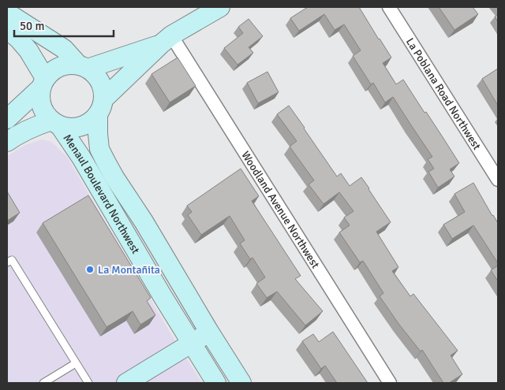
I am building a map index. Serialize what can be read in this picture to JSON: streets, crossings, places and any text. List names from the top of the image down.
{
  "streets": {
    "main road": ["Menaul Boulevard Northwest"],
    "street": ["La Poblana Road Northwest", "Woodland Avenue Northwest"]
  },
  "places": ["La Montañita"],
  "scale_bar": "50 m"
}
